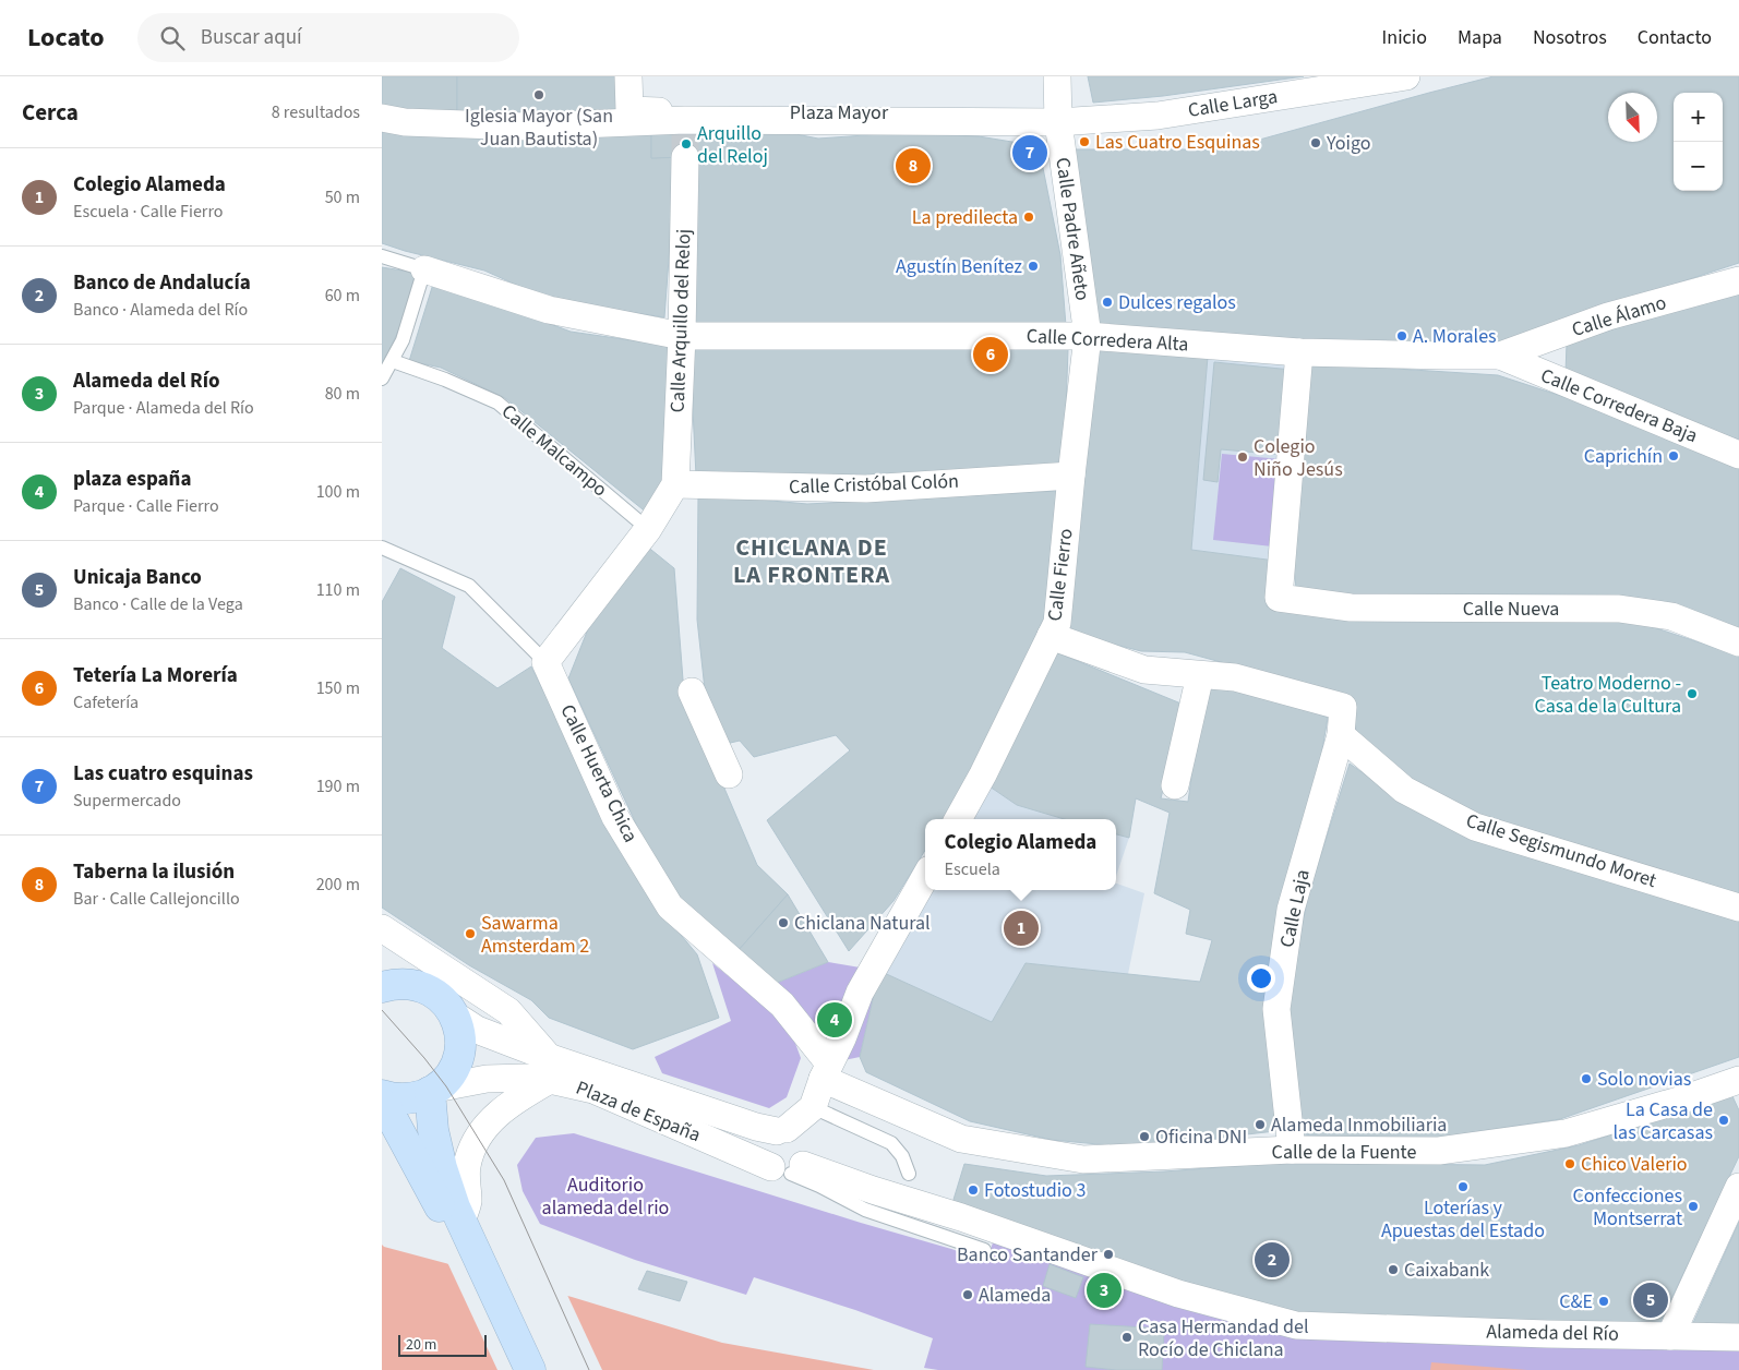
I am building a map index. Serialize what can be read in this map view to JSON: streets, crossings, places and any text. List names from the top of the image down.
{
  "streets": {
    "street": [
      "Calle Larga",
      "Plaza Mayor",
      "Calle Padre Añeto",
      "Calle Álamo",
      "Calle Arquillo del Reloj",
      "Calle Corredera Alta",
      "Calle Corredera Baja",
      "Calle Cristóbal Colón",
      "Calle Fierro",
      "Calle Nueva",
      "Calle Huerta Chica",
      "Calle Segismundo Moret",
      "Calle Laja",
      "Plaza de España",
      "Calle de la Fuente",
      "Alameda del Río"
    ],
    "lane": ["Calle Malcampo"]
  },
  "crossings": [
    ["Calle Larga", "Calle Padre Añeto"],
    ["Calle Padre Añeto", "Calle Corredera Alta"],
    ["Calle Padre Añeto", "Calle Fierro"],
    ["Calle Álamo", "Calle Corredera Alta"],
    ["Calle Álamo", "Calle Corredera Baja"],
    ["Calle Arquillo del Reloj", "Calle Corredera Alta"],
    ["Calle Arquillo del Reloj", "Calle Cristóbal Colón"],
    ["Calle Corredera Alta", "Calle Corredera Baja"],
    ["Calle Corredera Alta", "Calle Fierro"],
    ["Calle Corredera Alta", "Calle Nueva"],
    ["Calle Cristóbal Colón", "Calle Fierro"],
    ["Calle Huerta Chica", "Calle de la Fuente"],
    ["Calle Segismundo Moret", "Calle Laja"],
    ["Calle Laja", "Calle de la Fuente"],
    ["Plaza de España", "Alameda del Río"]
  ],
  "districts": ["CHICLANA DE LA FRONTERA"],
  "parks": ["Auditorio alameda del rio"],
  "places": [
    "Iglesia Mayor (San Juan Bautista)",
    "Las Cuatro Esquinas",
    "Yoigo",
    "Arquillo del Reloj",
    "La predilecta",
    "Agustín Benítez",
    "Dulces regalos",
    "A. Morales",
    "Caprichín",
    "Colegio Niño Jesús",
    "Teatro Moderno - Casa de la Cultura",
    "Chiclana Natural",
    "Sawarma Amsterdam 2",
    "Solo novias",
    "La Casa de las Carcasas",
    "Alameda Inmobiliaria",
    "Oficina DNI",
    "Chico Valerio",
    "Loterías y Apuestas del Estado",
    "Fotostudio 3",
    "Confecciones Montserrat",
    "Banco Santander",
    "Caixabank",
    "Alameda",
    "C&E",
    "Casa Hermandad del Rocío de Chiclana"
  ],
  "scale_bar": "20 m",
  "north": "bottom right",
  "page": {
    "header": "Locato",
    "search": "Buscar aquí",
    "nav": [
      "Inicio",
      "Mapa",
      "Nosotros",
      "Contacto"
    ],
    "heading": ["Cerca", "8 resultados"],
    "map_buttons": ["+", "−"],
    "pins": [
      "7",
      "8",
      "6",
      "1",
      "4",
      "2",
      "3",
      "5"
    ],
    "list": [
      {
        "mark": "1",
        "name": "Colegio Alameda",
        "note": "Escuela · Calle Fierro",
        "value": "50 m"
      },
      {
        "mark": "2",
        "name": "Banco de Andalucía",
        "note": "Banco · Alameda del Río",
        "value": "60 m"
      },
      {
        "mark": "3",
        "name": "Alameda del Río",
        "note": "Parque · Alameda del Río",
        "value": "80 m"
      },
      {
        "mark": "4",
        "name": "plaza españa",
        "note": "Parque · Calle Fierro",
        "value": "100 m"
      },
      {
        "mark": "5",
        "name": "Unicaja Banco",
        "note": "Banco · Calle de la Vega",
        "value": "110 m"
      },
      {
        "mark": "6",
        "name": "Tetería La Morería",
        "note": "Cafetería",
        "value": "150 m"
      },
      {
        "mark": "7",
        "name": "Las cuatro esquinas",
        "note": "Supermercado",
        "value": "190 m"
      },
      {
        "mark": "8",
        "name": "Taberna la ilusión",
        "note": "Bar · Calle Callejoncillo",
        "value": "200 m"
      }
    ],
    "popup": ["Colegio Alameda", "Escuela"],
    "scale": "20 m"
  }
}
